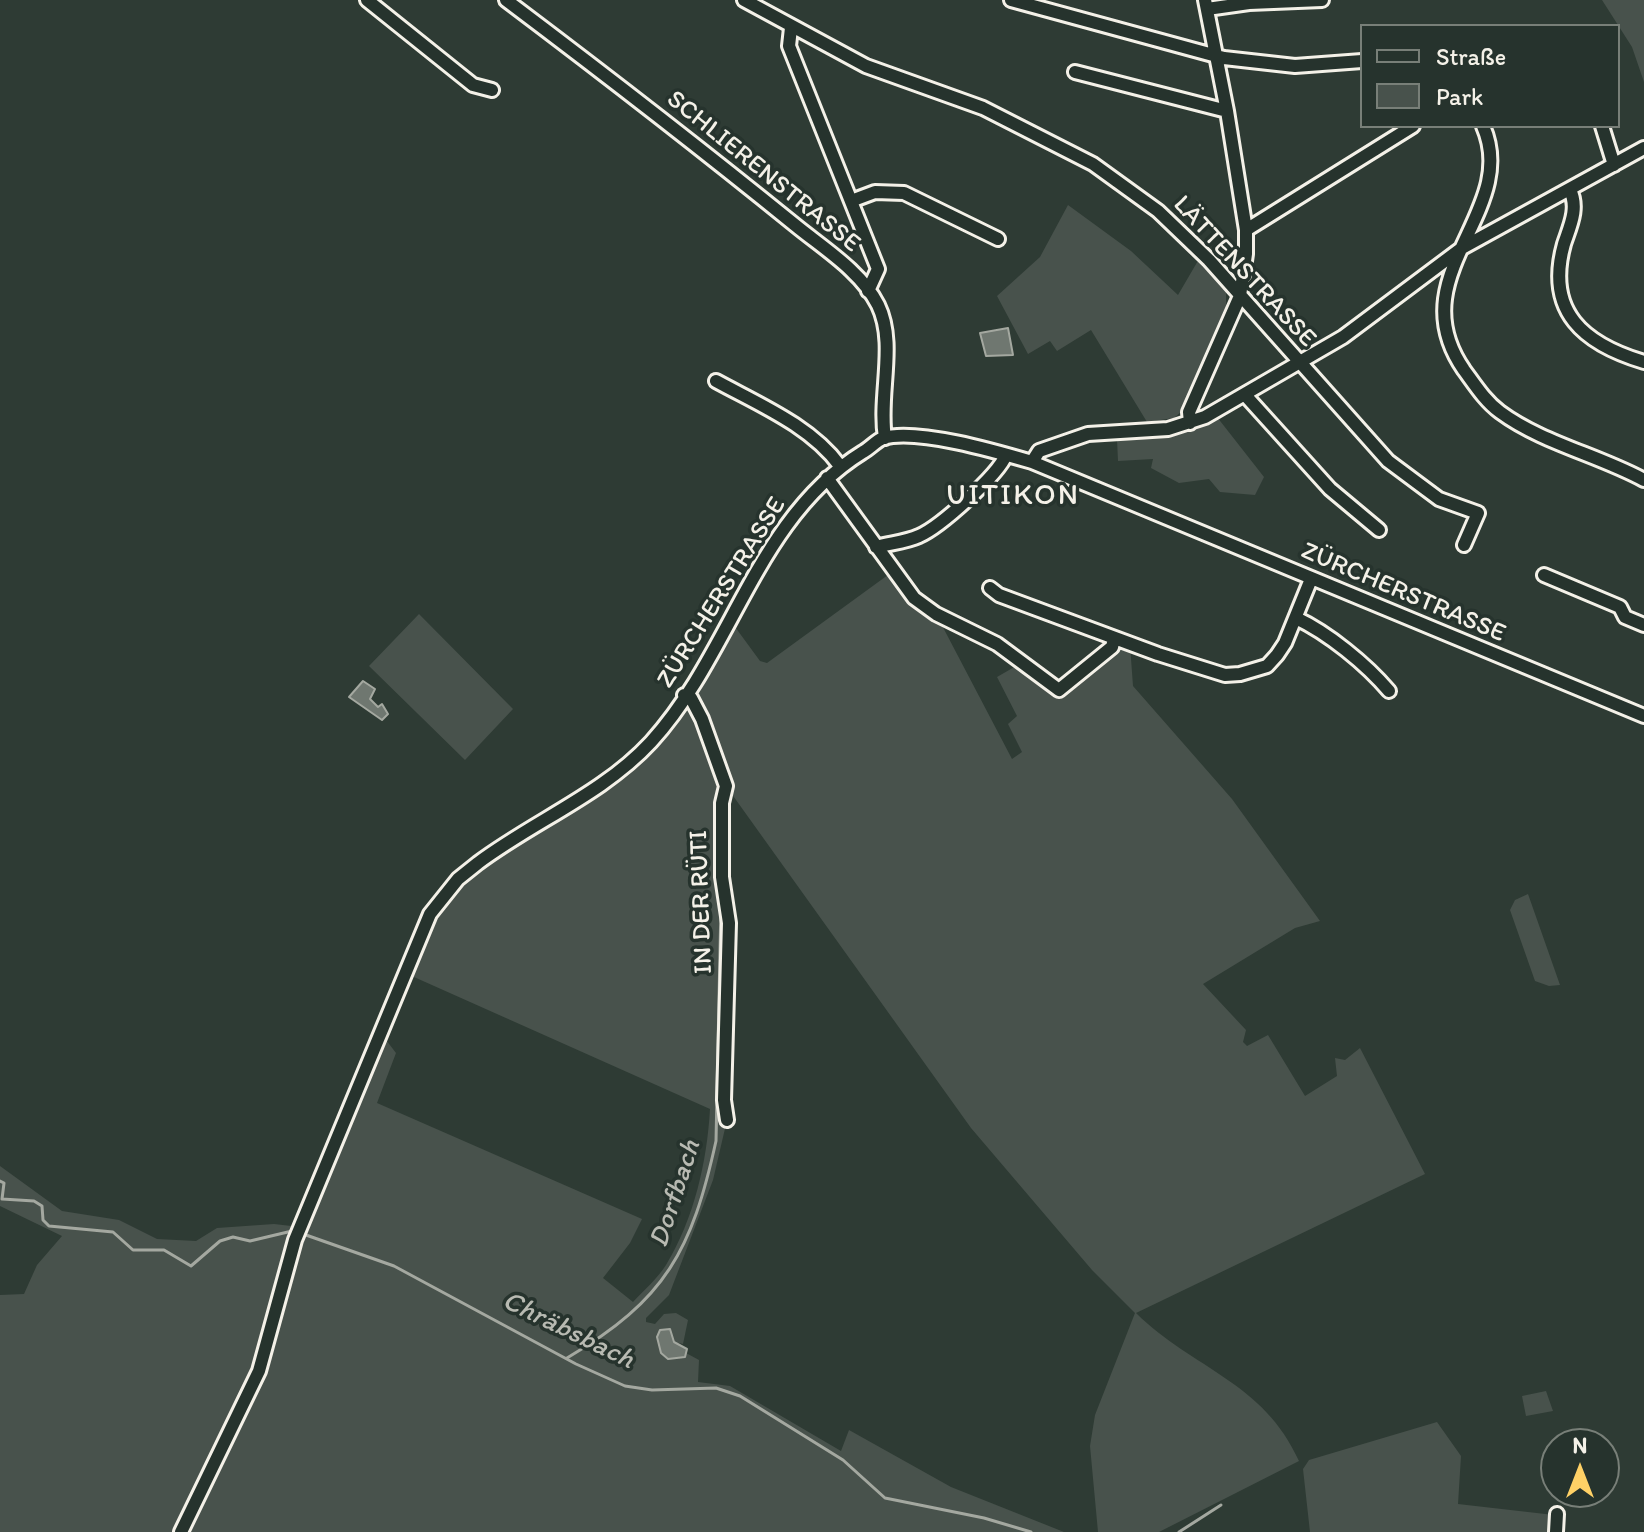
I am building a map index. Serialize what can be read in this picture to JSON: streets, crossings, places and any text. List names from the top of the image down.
{
  "streets": {
    "street": [
      "SCHLIERENSTRASSE",
      "LÄTTENSTRASSE",
      "ZÜRCHERSTRASSE",
      "IN DER RÜTI"
    ]
  },
  "crossings": [
    ["SCHLIERENSTRASSE", "ZÜRCHERSTRASSE"],
    ["ZÜRCHERSTRASSE", "IN DER RÜTI"]
  ],
  "districts": ["UITIKON"],
  "water": ["Dorfbach", "Chräbsbach"],
  "legend": ["Straße", "Park"],
  "north": "top"
}
